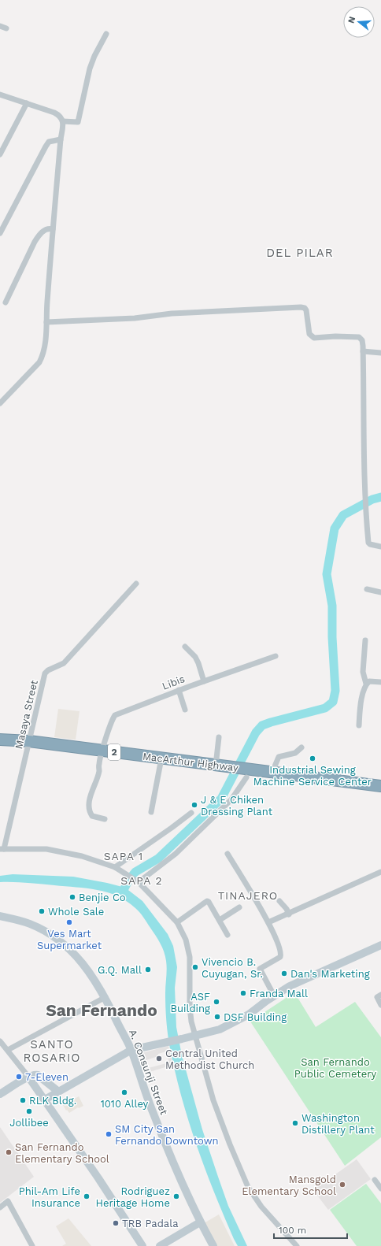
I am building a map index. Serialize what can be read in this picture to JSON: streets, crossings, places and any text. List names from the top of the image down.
{
  "streets": {
    "highway": ["2", "MacArthur Highway"],
    "main road": ["A. Consunji Street"],
    "street": ["Libis", "Masaya Street"]
  },
  "crossings": [
    ["Libis", "MacArthur Highway"],
    ["Masaya Street", "MacArthur Highway"]
  ],
  "districts": [
    "DEL PILAR",
    "SAPA 1",
    "SAPA 2",
    "TINAJERO",
    "San Fernando",
    "SANTO ROSARIO"
  ],
  "parks": ["San Fernando Public Cemetery"],
  "places": [
    "Industrial Sewing Machine Service Center",
    "J & E Chiken Dressing Plant",
    "Benjie Co",
    "Whole Sale",
    "Ves Mart Supermarket",
    "Vivencio B. Cuyugan, Sr.",
    "G.Q. Mall",
    "Dan's Marketing",
    "Franda Mall",
    "ASF Building",
    "DSF Building",
    "Central United Methodist Church",
    "7-Eleven",
    "1010 Alley",
    "RLK Bldg.",
    "Jollibee",
    "Washington Distillery Plant",
    "SM City San Fernando Downtown",
    "San Fernando Elementary School",
    "Mansgold Elementary School",
    "Phil-Am Life Insurance",
    "Rodriguez Heritage Home",
    "TRB Padala"
  ],
  "scale_bar": "100 m",
  "north": "left"
}
